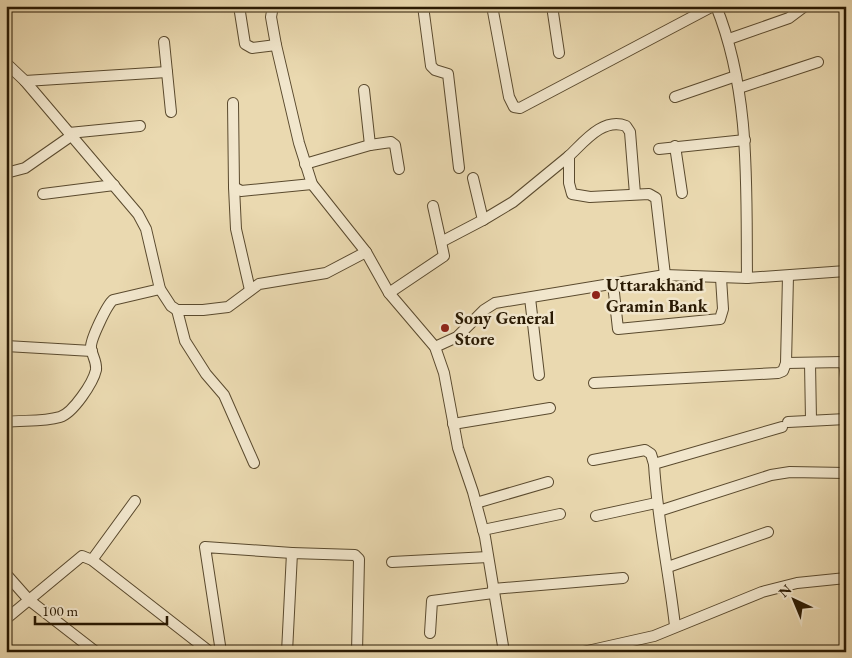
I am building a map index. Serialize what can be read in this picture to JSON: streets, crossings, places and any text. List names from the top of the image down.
{
  "places": ["Uttarakhand Gramin Bank", "Sony General Store"],
  "scale_bar": "100 m",
  "north": "top left"
}
